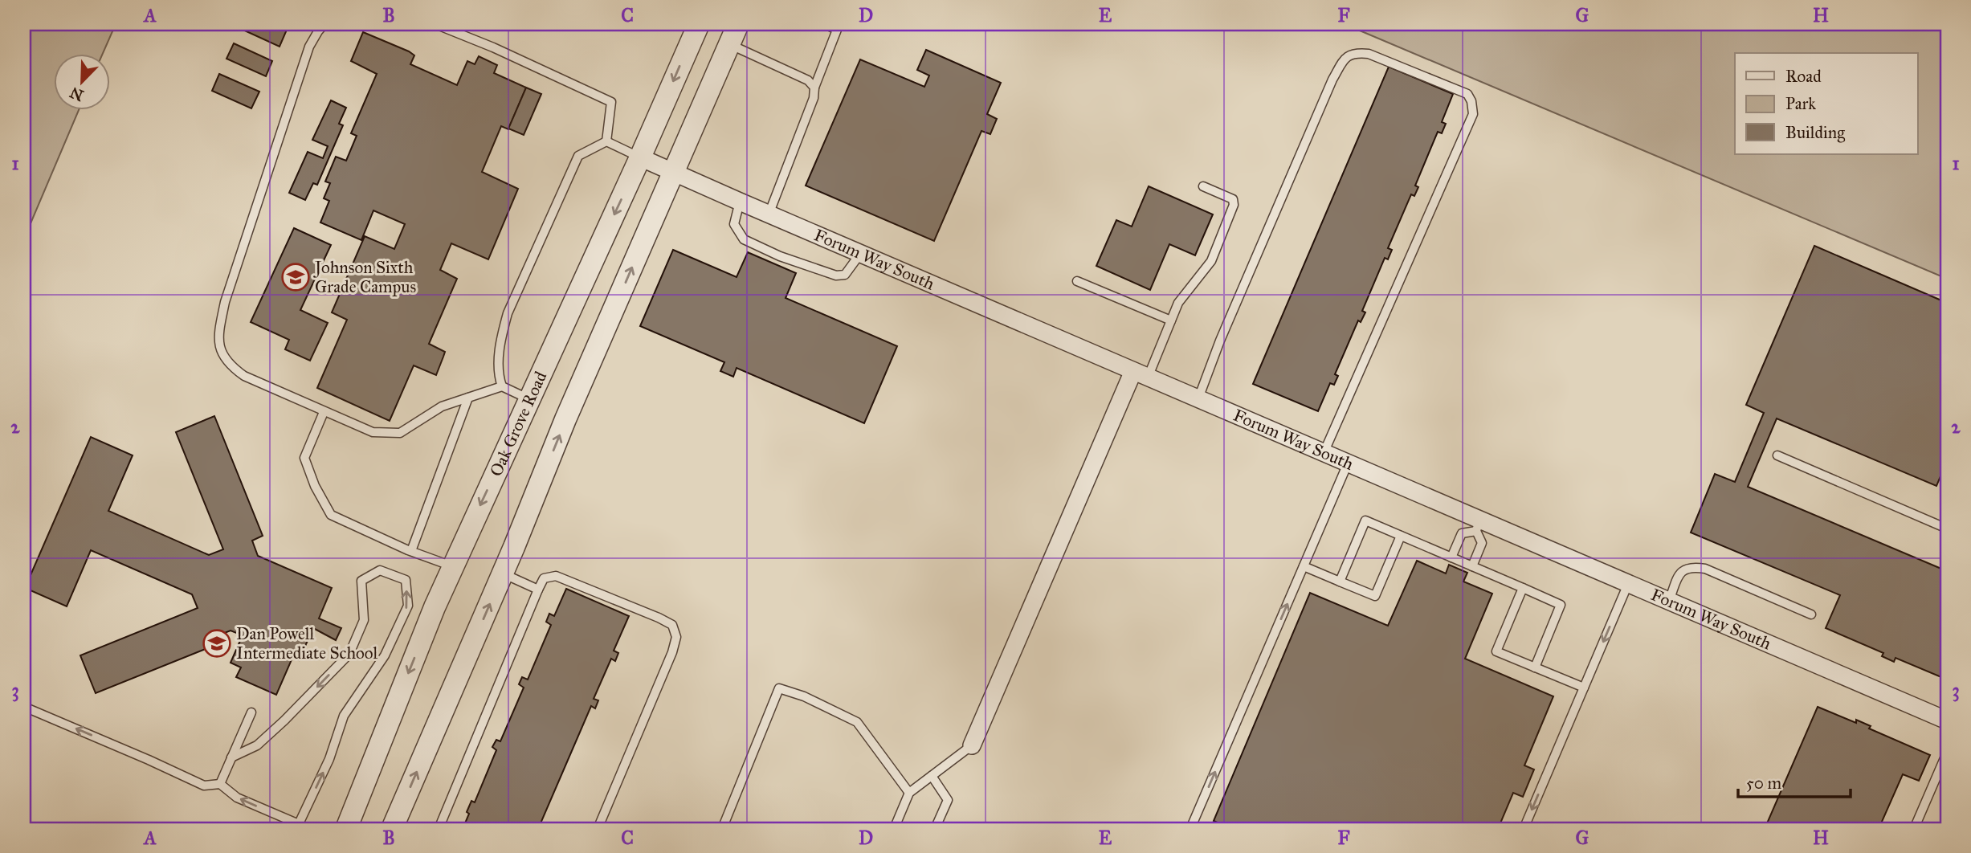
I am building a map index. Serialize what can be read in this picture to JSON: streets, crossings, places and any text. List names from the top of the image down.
{
  "streets": {
    "street": ["Forum Way South", "Oak Grove Road"]
  },
  "crossings": [
    ["Forum Way South", "Oak Grove Road"]
  ],
  "places": {
    "school or university": ["Johnson Sixth Grade Campus", "Dan Powell Intermediate School"]
  },
  "legend": ["Road", "Park", "Building"],
  "scale_bar": "50 m",
  "north": "bottom left",
  "grid": {
    "columns": [
      "A",
      "B",
      "C",
      "D",
      "E",
      "F",
      "G",
      "H"
    ],
    "rows": ["1", "2", "3"]
  }
}
